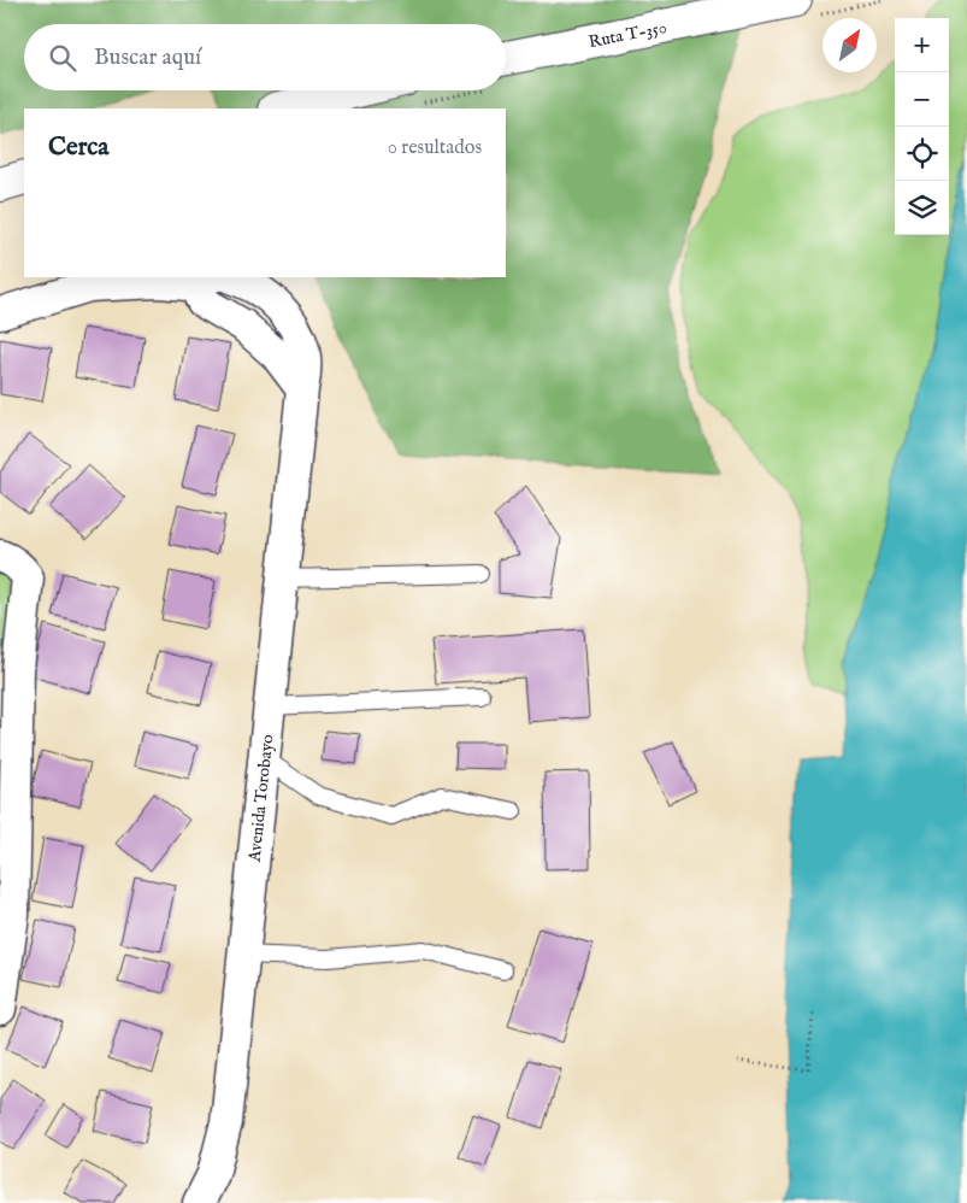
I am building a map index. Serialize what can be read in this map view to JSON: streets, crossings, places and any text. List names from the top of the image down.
{
  "streets": {
    "main road": ["Ruta T-350"],
    "street": ["Avenida Torobayo"]
  },
  "north": "top right",
  "page": {
    "map_buttons": ["+", "−"],
    "search": "Buscar aquí",
    "heading": ["Cerca", "0 resultados"]
  }
}
